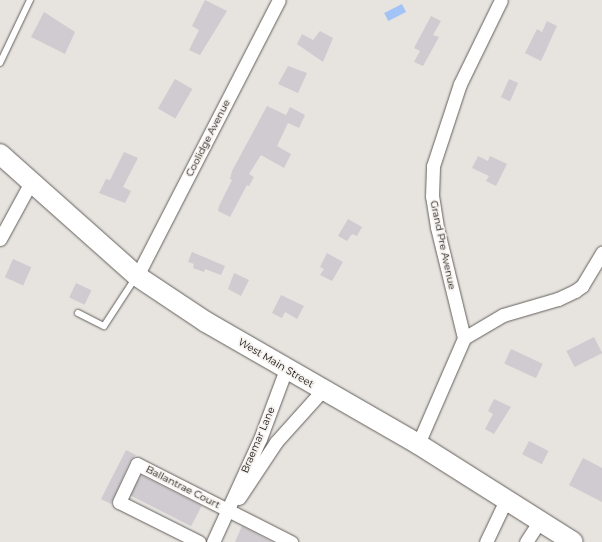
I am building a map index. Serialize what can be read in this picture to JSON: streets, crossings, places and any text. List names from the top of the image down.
{
  "streets": {
    "main road": ["West Main Street"],
    "street": [
      "Coolidge Avenue",
      "Grand Pre Avenue",
      "Braemar Lane",
      "Ballantrae Court"
    ]
  },
  "crossings": [
    ["Coolidge Avenue", "West Main Street"],
    ["West Main Street", "Braemar Lane"],
    ["Braemar Lane", "Ballantrae Court"]
  ]
}
